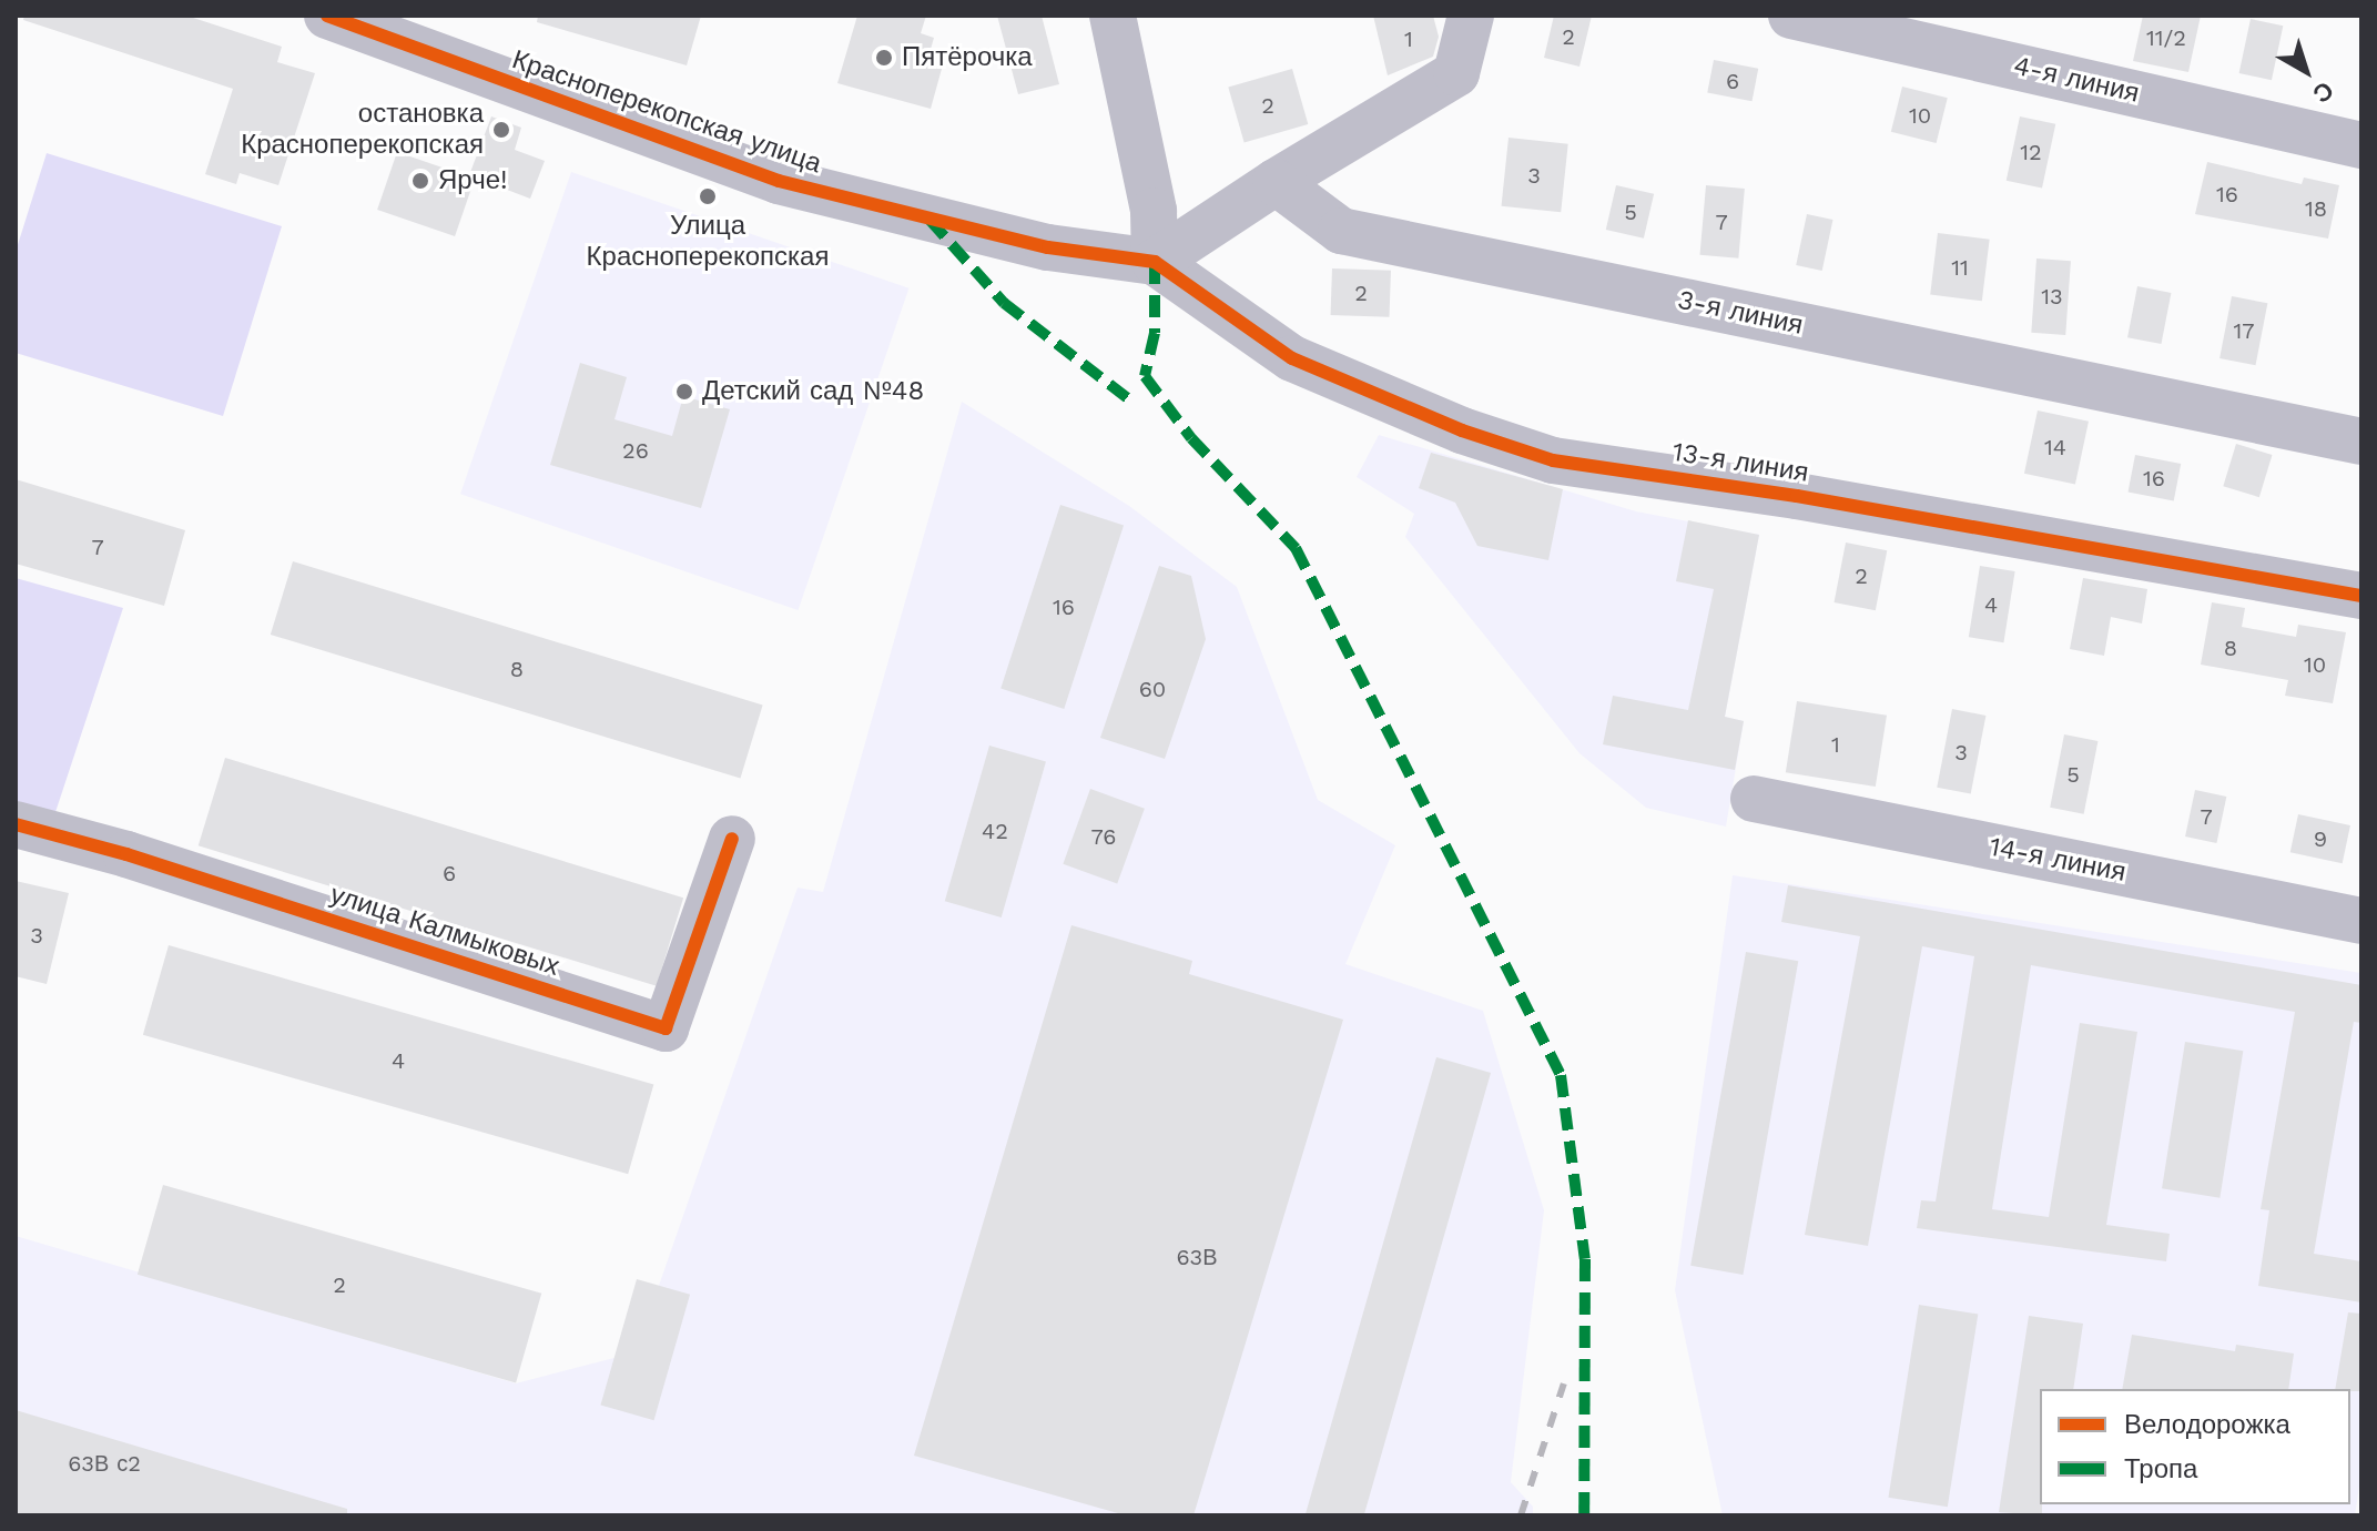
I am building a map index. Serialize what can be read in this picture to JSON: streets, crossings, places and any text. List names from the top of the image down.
{
  "streets": {
    "street": [
      "4-я линия",
      "Красноперекопская улица",
      "3-я линия",
      "13-я линия",
      "14-я линия",
      "улица Калмыковых"
    ]
  },
  "crossings": [
    ["Красноперекопская улица", "13-я линия"]
  ],
  "places": [
    "Пятёрочка",
    "остановка Красноперекопская",
    "Ярче!",
    "Улица Красноперекопская",
    "Детский сад №48"
  ],
  "house_numbers": [
    "2",
    "11/2",
    "1",
    "6",
    "2",
    "10",
    "12",
    "3",
    "16",
    "18",
    "5",
    "7",
    "11",
    "2",
    "13",
    "17",
    "14",
    "26",
    "16",
    "7",
    "2",
    "4",
    "16",
    "8",
    "10",
    "8",
    "60",
    "1",
    "3",
    "5",
    "7",
    "42",
    "76",
    "9",
    "6",
    "3",
    "4",
    "63В",
    "2",
    "63В с2"
  ],
  "legend": ["Велодорожка", "Тропа"],
  "north": "bottom right"
}
